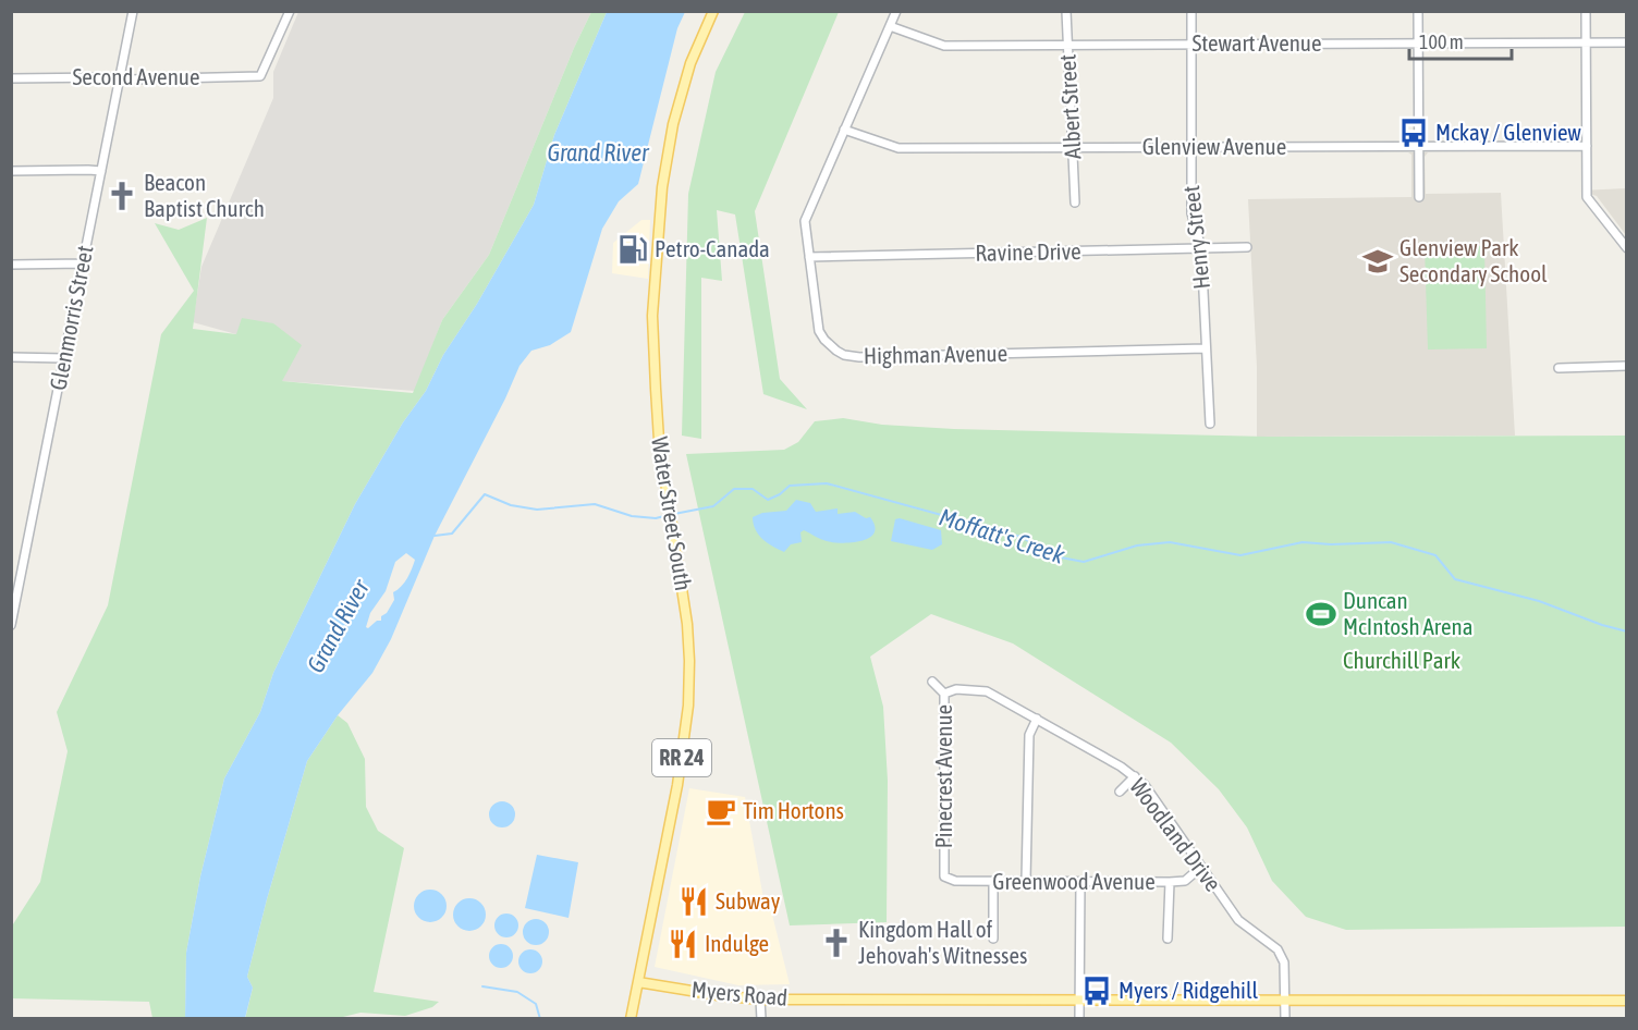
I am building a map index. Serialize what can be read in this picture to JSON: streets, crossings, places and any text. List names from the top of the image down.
{
  "streets": {
    "main road": ["Water Street South", "RR 24", "Myers Road"],
    "street": [
      "Stewart Avenue",
      "Second Avenue",
      "Albert Street",
      "Glenview Avenue",
      "Henry Street",
      "Ravine Drive",
      "Glenmorris Street",
      "Highman Avenue",
      "Pinecrest Avenue",
      "Woodland Drive",
      "Greenwood Avenue"
    ]
  },
  "crossings": [
    ["Stewart Avenue", "Albert Street"],
    ["Stewart Avenue", "Henry Street"],
    ["Stewart Avenue", "Highman Avenue"],
    ["Second Avenue", "Glenmorris Street"],
    ["Albert Street", "Glenview Avenue"],
    ["Glenview Avenue", "Henry Street"],
    ["Glenview Avenue", "Highman Avenue"],
    ["Henry Street", "Ravine Drive"],
    ["Henry Street", "Highman Avenue"],
    ["Ravine Drive", "Highman Avenue"],
    ["Water Street South", "Myers Road"],
    ["Pinecrest Avenue", "Woodland Drive"],
    ["Pinecrest Avenue", "Greenwood Avenue"],
    ["Woodland Drive", "Greenwood Avenue"],
    ["Woodland Drive", "Myers Road"]
  ],
  "water": ["Grand River", "Moffatt's Creek"],
  "parks": ["Churchill Park"],
  "places": {
    "bus stop": ["Mckay / Glenview", "Myers / Ridgehill"],
    "church": ["Beacon Baptist Church", "Kingdom Hall of Jehovah's Witnesses"],
    "fuel station": ["Petro-Canada"],
    "school or university": ["Glenview Park Secondary School"],
    "sports": ["Duncan McIntosh Arena"],
    "cafe": ["Tim Hortons"],
    "restaurant": ["Subway", "Indulge"]
  },
  "scale_bar": "100 m"
}
